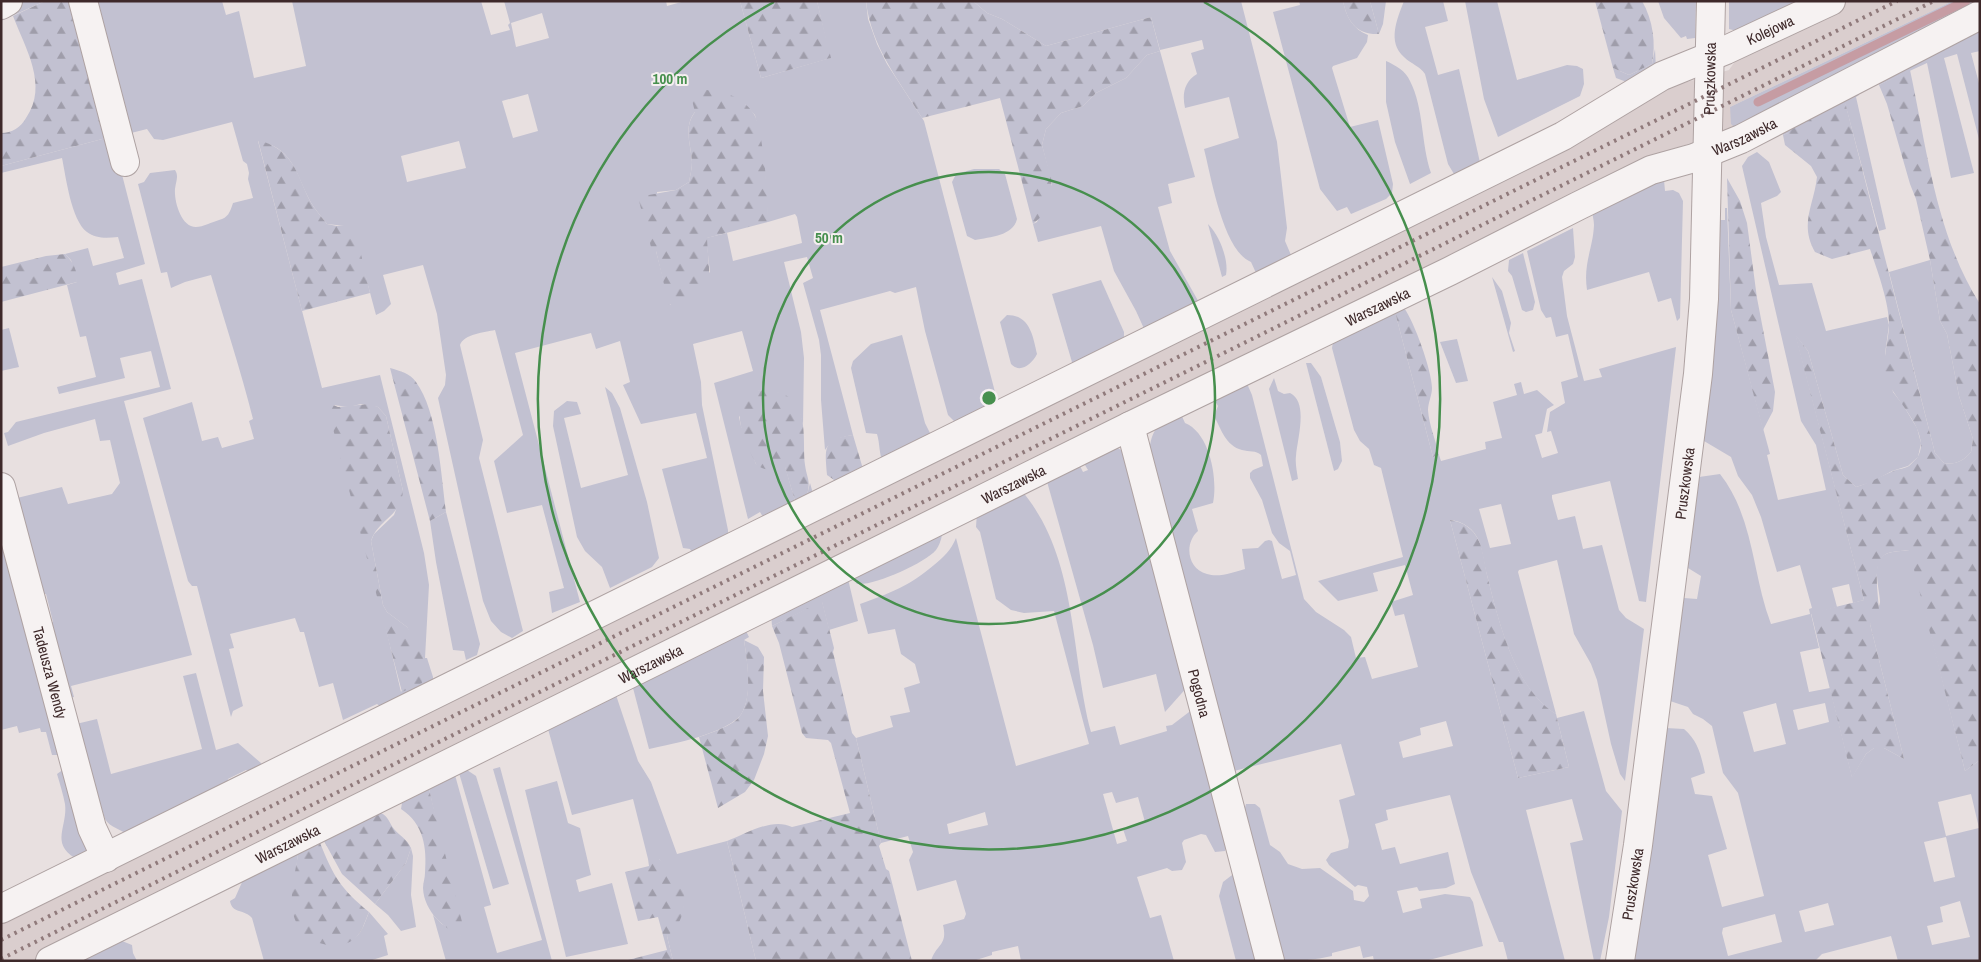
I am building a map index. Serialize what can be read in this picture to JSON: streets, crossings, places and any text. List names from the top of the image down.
{
  "streets": {
    "street": [
      "Kolejowa",
      "Pruszkowska",
      "Warszawska",
      "Tadeusza Wendy",
      "Pogodna"
    ]
  },
  "crossings": [
    ["Kolejowa", "Pruszkowska"],
    ["Pruszkowska", "Warszawska"],
    ["Warszawska", "Pogodna"]
  ],
  "rings": ["100 m", "50 m"]
}
